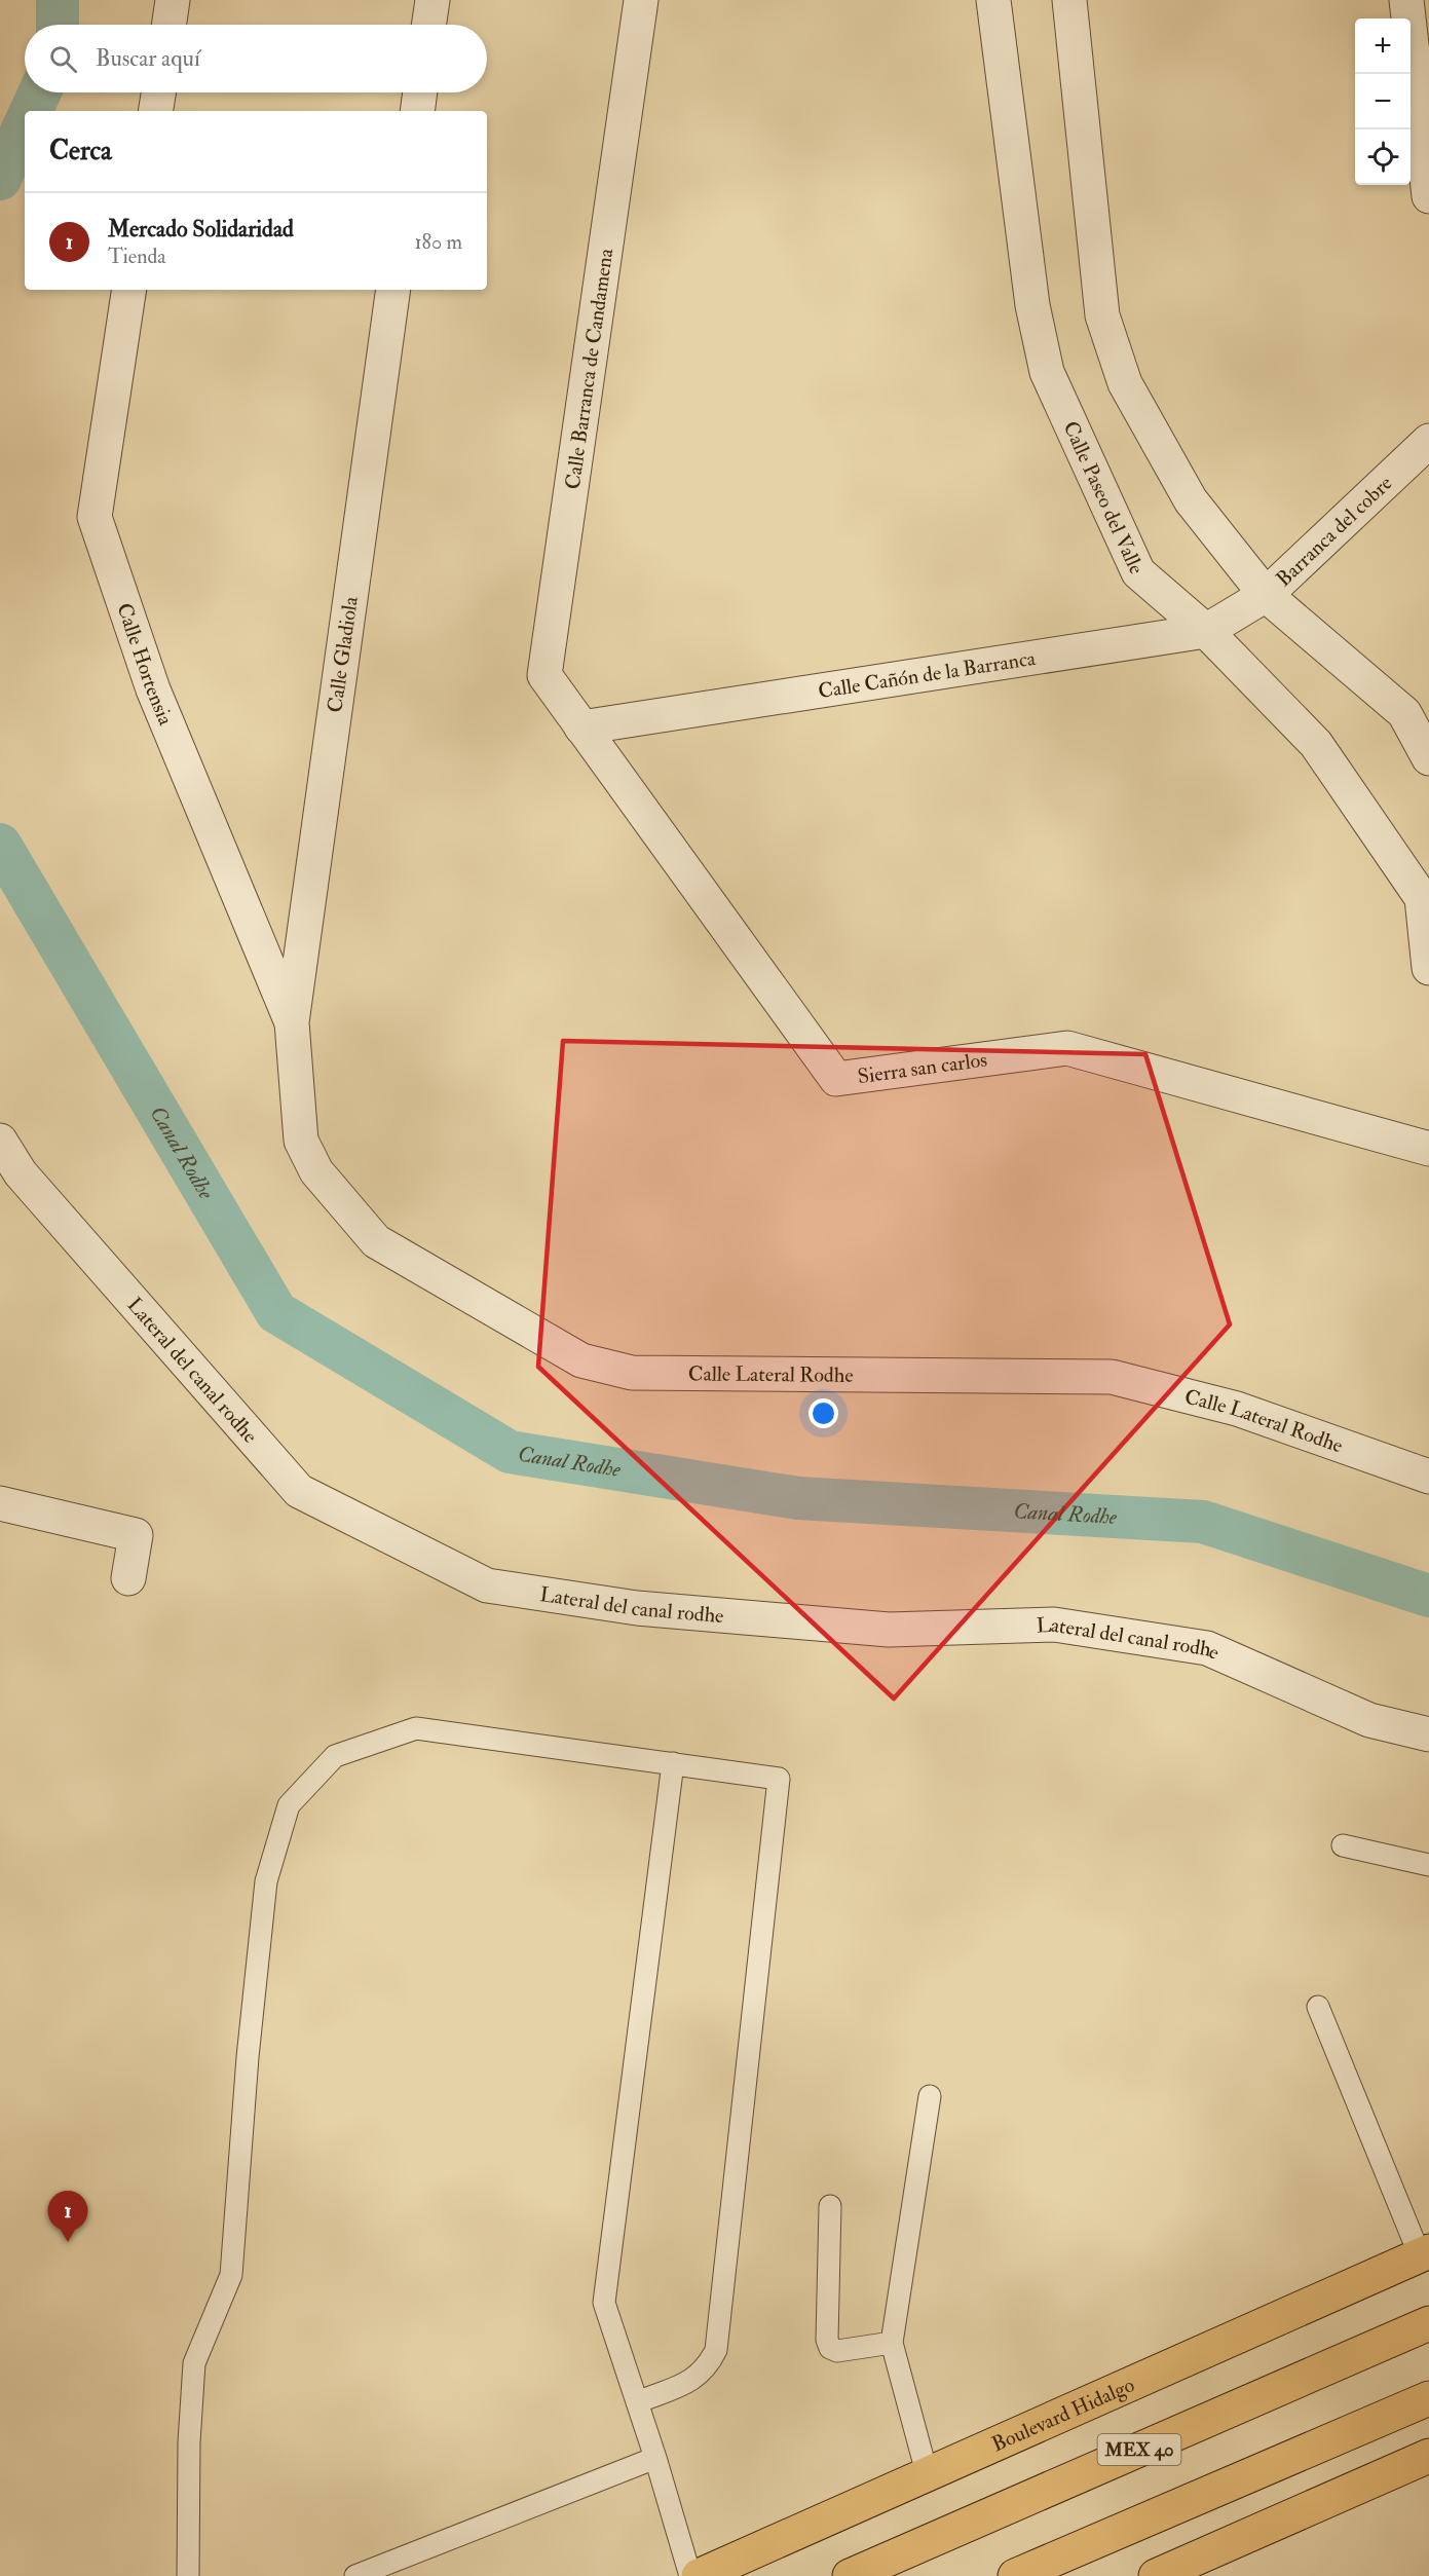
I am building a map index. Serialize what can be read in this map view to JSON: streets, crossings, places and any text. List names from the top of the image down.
{
  "streets": {
    "main road": ["Boulevard Hidalgo", "MEX 40"],
    "street": [
      "Calle Barranca de Candamena",
      "Calle Paseo del Valle",
      "Barranca del cobre",
      "Calle Gladiola",
      "Calle Hortensia",
      "Calle Cañón de la Barranca",
      "Sierra san carlos",
      "Lateral del canal rodhe",
      "Calle Lateral Rodhe"
    ]
  },
  "crossings": [
    ["Calle Barranca de Candamena", "Calle Cañón de la Barranca"],
    ["Calle Barranca de Candamena", "Sierra san carlos"],
    ["Calle Paseo del Valle", "Calle Cañón de la Barranca"],
    ["Barranca del cobre", "Calle Cañón de la Barranca"],
    ["Calle Gladiola", "Calle Hortensia"],
    ["Calle Gladiola", "Calle Lateral Rodhe"],
    ["Calle Hortensia", "Calle Lateral Rodhe"],
    ["Calle Cañón de la Barranca", "Sierra san carlos"]
  ],
  "water": ["Canal Rodhe"],
  "page": {
    "map_buttons": ["+", "−"],
    "search": "Buscar aquí",
    "heading": "Cerca",
    "list": [
      {
        "mark": "1",
        "name": "Mercado Solidaridad",
        "note": "Tienda",
        "value": "180 m"
      }
    ],
    "pins": "1"
  }
}
